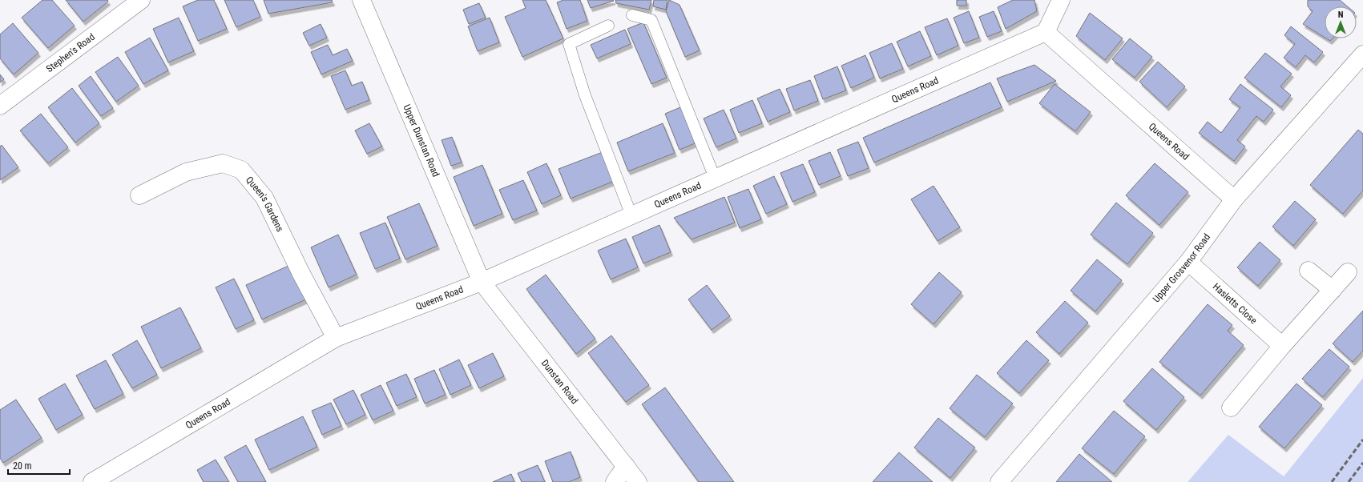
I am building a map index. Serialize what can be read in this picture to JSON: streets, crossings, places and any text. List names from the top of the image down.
{
  "streets": {
    "street": [
      "Stephen's Road",
      "Queens Road",
      "Upper Dunstan Road",
      "Queen's Gardens",
      "Upper Grosvenor Road",
      "Hasletts Close",
      "Dunstan Road"
    ]
  },
  "crossings": [
    ["Queens Road", "Upper Dunstan Road"],
    ["Queens Road", "Queen's Gardens"],
    ["Queens Road", "Upper Grosvenor Road"],
    ["Queens Road", "Dunstan Road"],
    ["Upper Dunstan Road", "Dunstan Road"],
    ["Upper Grosvenor Road", "Hasletts Close"]
  ],
  "scale_bar": "20 m",
  "north": "top"
}
